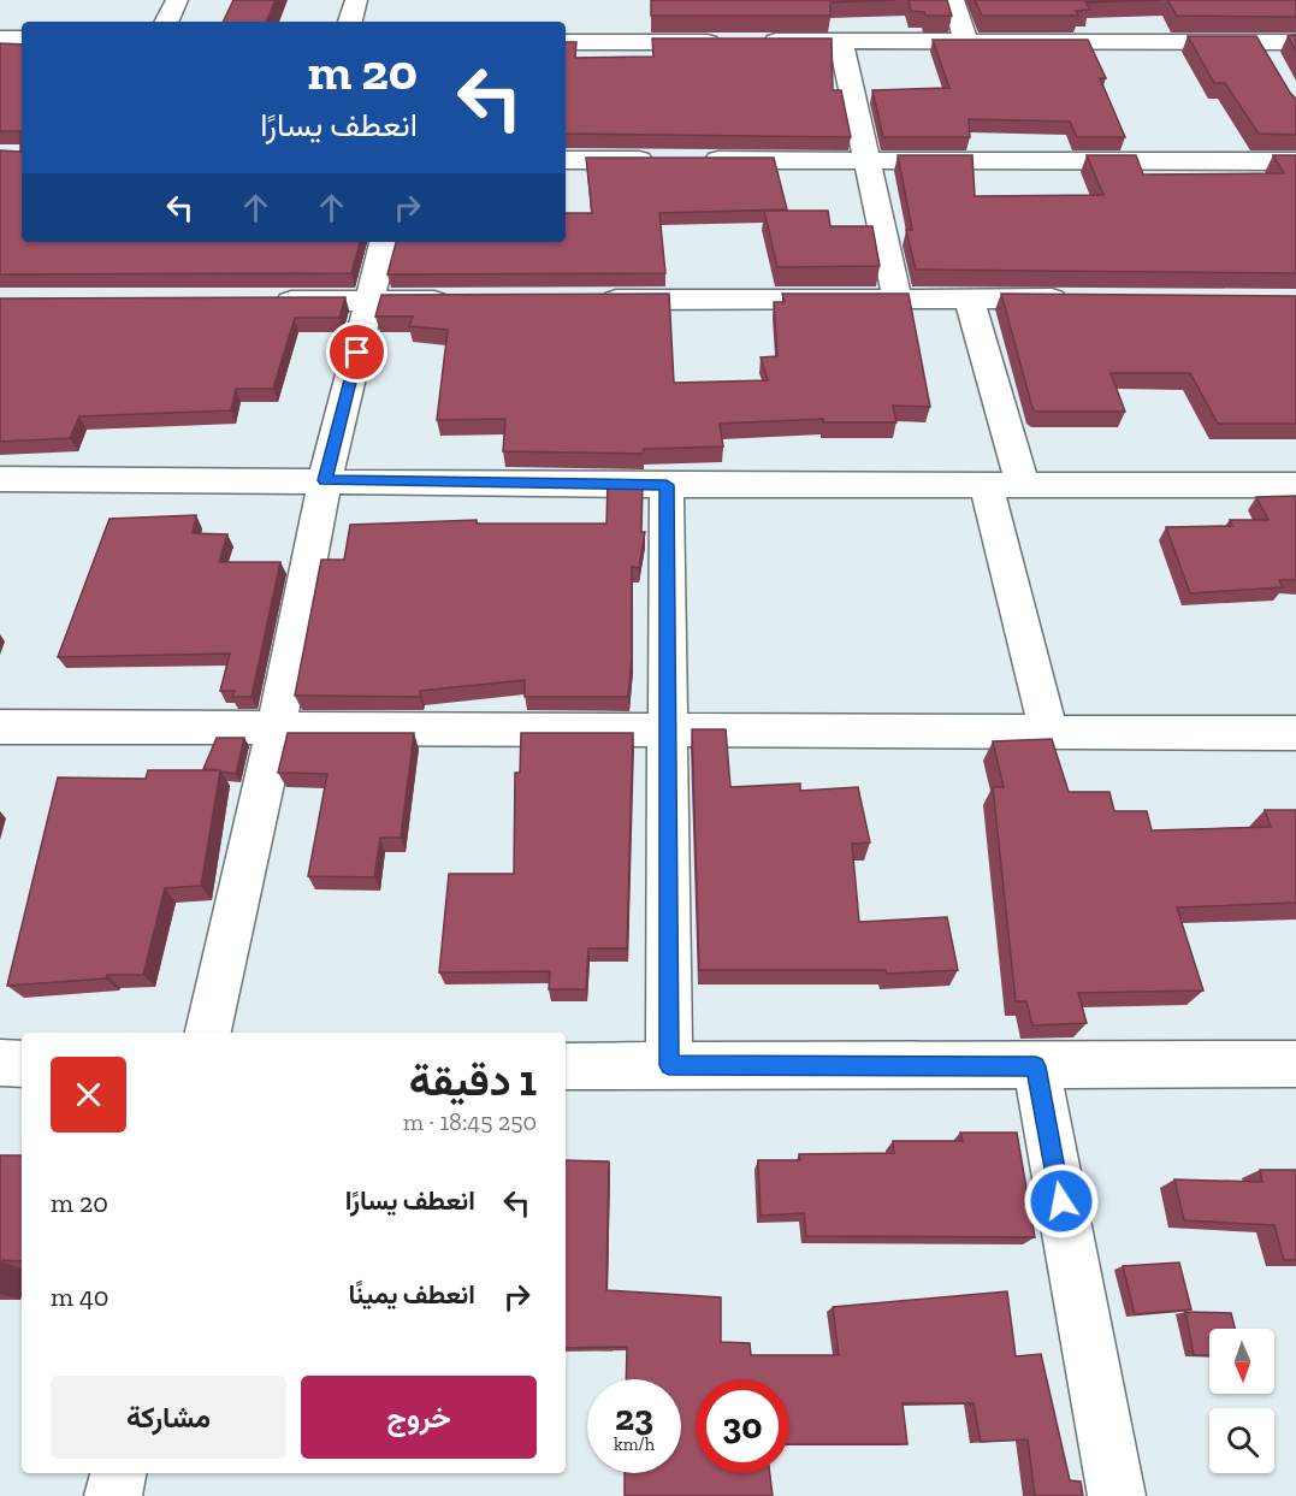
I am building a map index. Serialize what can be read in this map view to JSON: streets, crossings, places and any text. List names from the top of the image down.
{
  "north": "bottom",
  "page": {
    "turn": ["20 m", "انعطف يسارًا"],
    "heading": ["1 دقيقة", "250 m · 18:45"],
    "list": [
      {
        "name": "انعطف يسارًا",
        "value": "20 m"
      },
      {
        "name": "انعطف يمينًا",
        "value": "40 m"
      }
    ],
    "buttons": ["خروج", "مشاركة"],
    "speed": "23 km/h",
    "limit": "30"
  }
}
